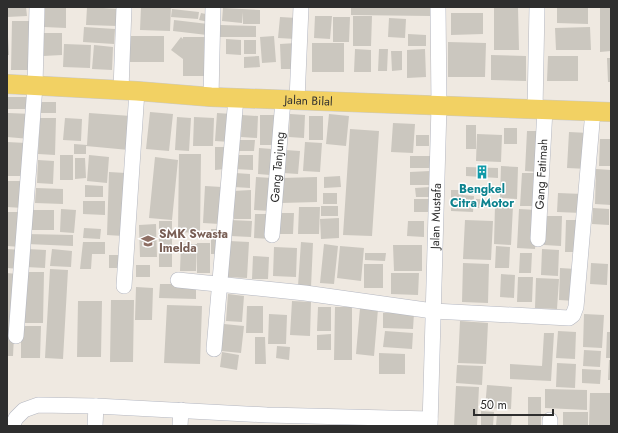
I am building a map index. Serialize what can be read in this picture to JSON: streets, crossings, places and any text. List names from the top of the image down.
{
  "streets": {
    "main road": ["Jalan Bilal"],
    "street": ["Gang Tanjung", "Gang Fatimah", "Jalan Mustafa"]
  },
  "crossings": [
    ["Jalan Bilal", "Gang Tanjung"],
    ["Jalan Bilal", "Gang Fatimah"],
    ["Jalan Bilal", "Jalan Mustafa"]
  ],
  "places": {
    "building": ["Bengkel Citra Motor"],
    "school or university": ["SMK Swasta Imelda"]
  },
  "scale_bar": "50 m"
}
